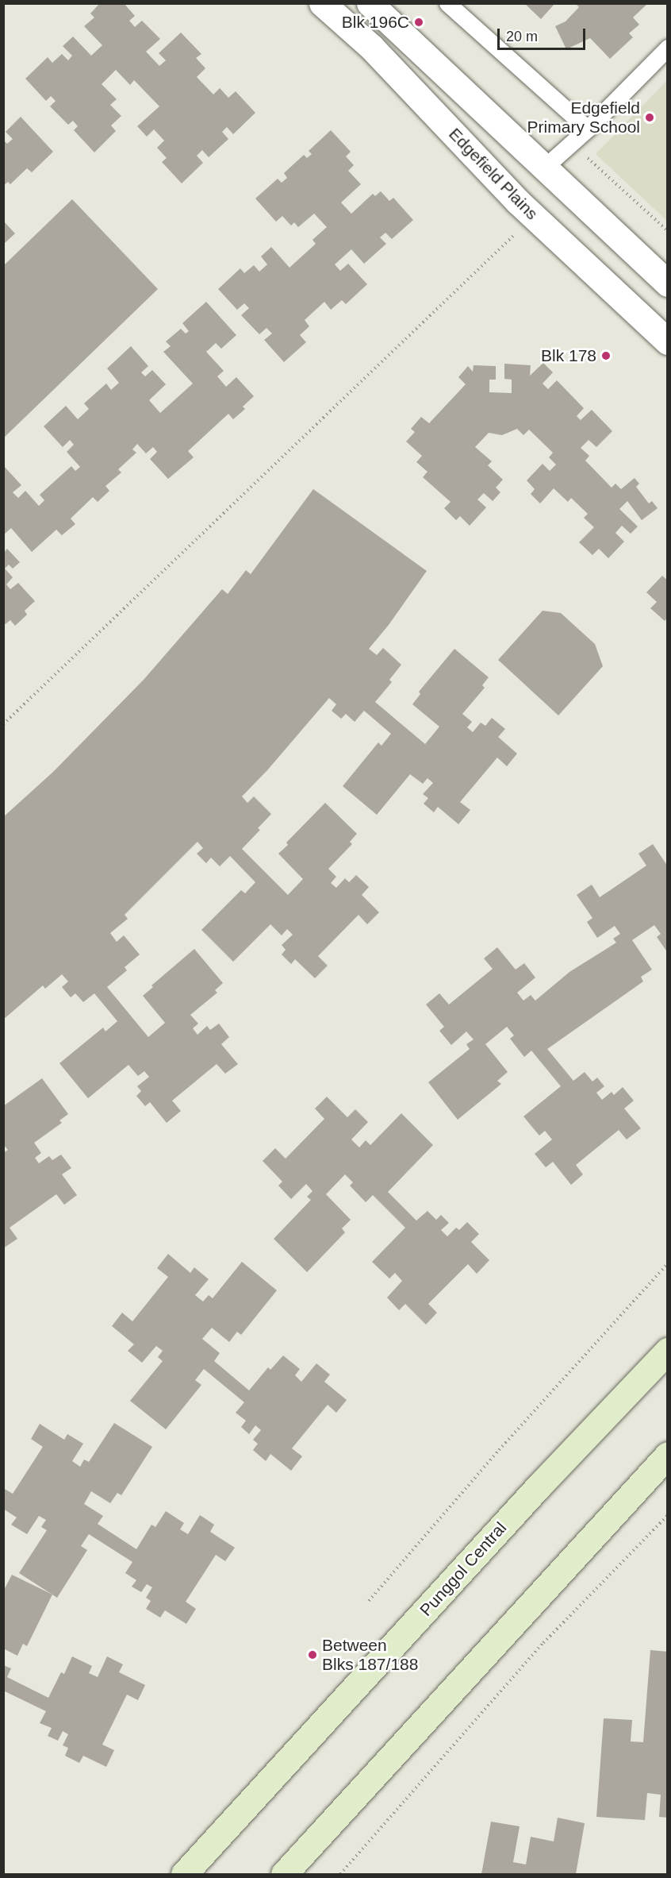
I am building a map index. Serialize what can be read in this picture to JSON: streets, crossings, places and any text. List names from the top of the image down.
{
  "streets": {
    "main road": ["Punggol Central"],
    "street": ["Edgefield Plains"]
  },
  "places": [
    "Blk 196C",
    "Edgefield Primary School",
    "Blk 178",
    "Between Blks 187/188"
  ],
  "scale_bar": "20 m"
}
